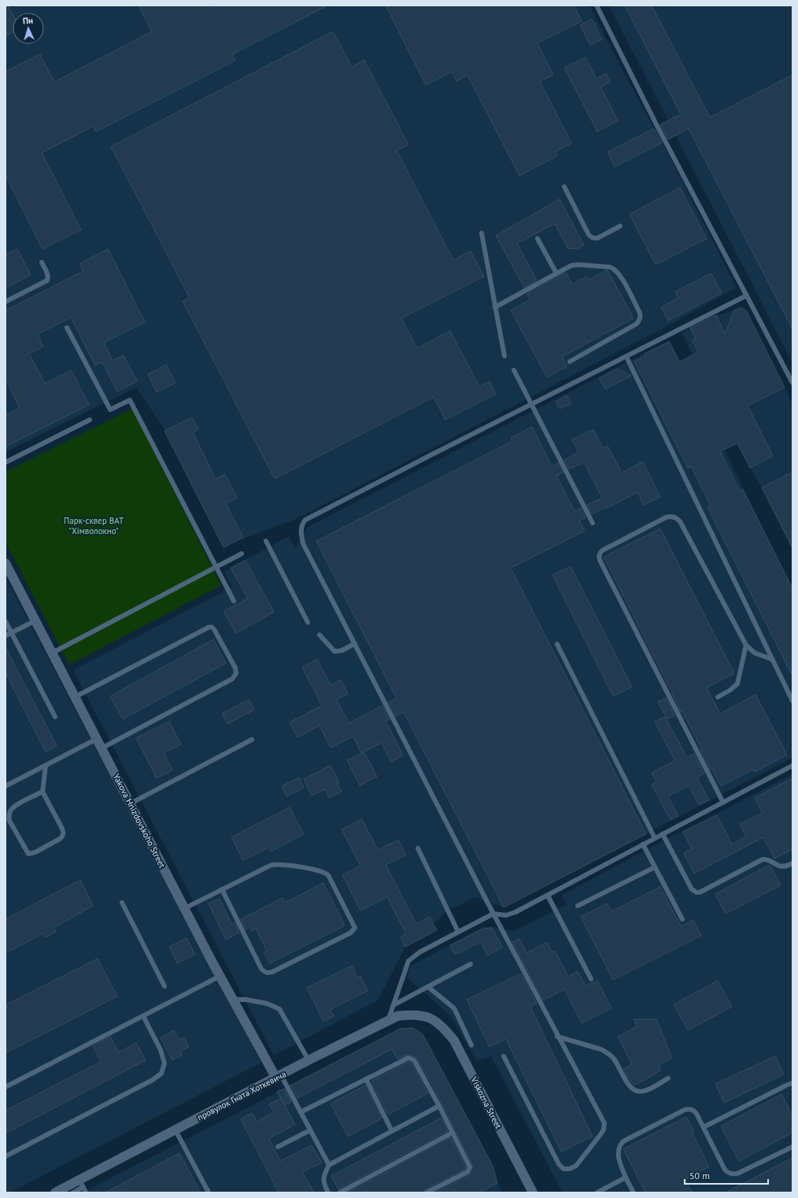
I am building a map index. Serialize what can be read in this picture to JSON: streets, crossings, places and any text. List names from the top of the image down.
{
  "streets": {
    "street": ["Yakova Hnizdovskoho Street", "провулок Гната Хоткевича", "Viskozna Street"]
  },
  "crossings": [
    ["Yakova Hnizdovskoho Street", "провулок Гната Хоткевича"],
    ["провулок Гната Хоткевича", "Viskozna Street"]
  ],
  "parks": ["Парк-сквер ВАТ \"Хімволокно\""],
  "scale_bar": "50 m",
  "north": "top"
}
